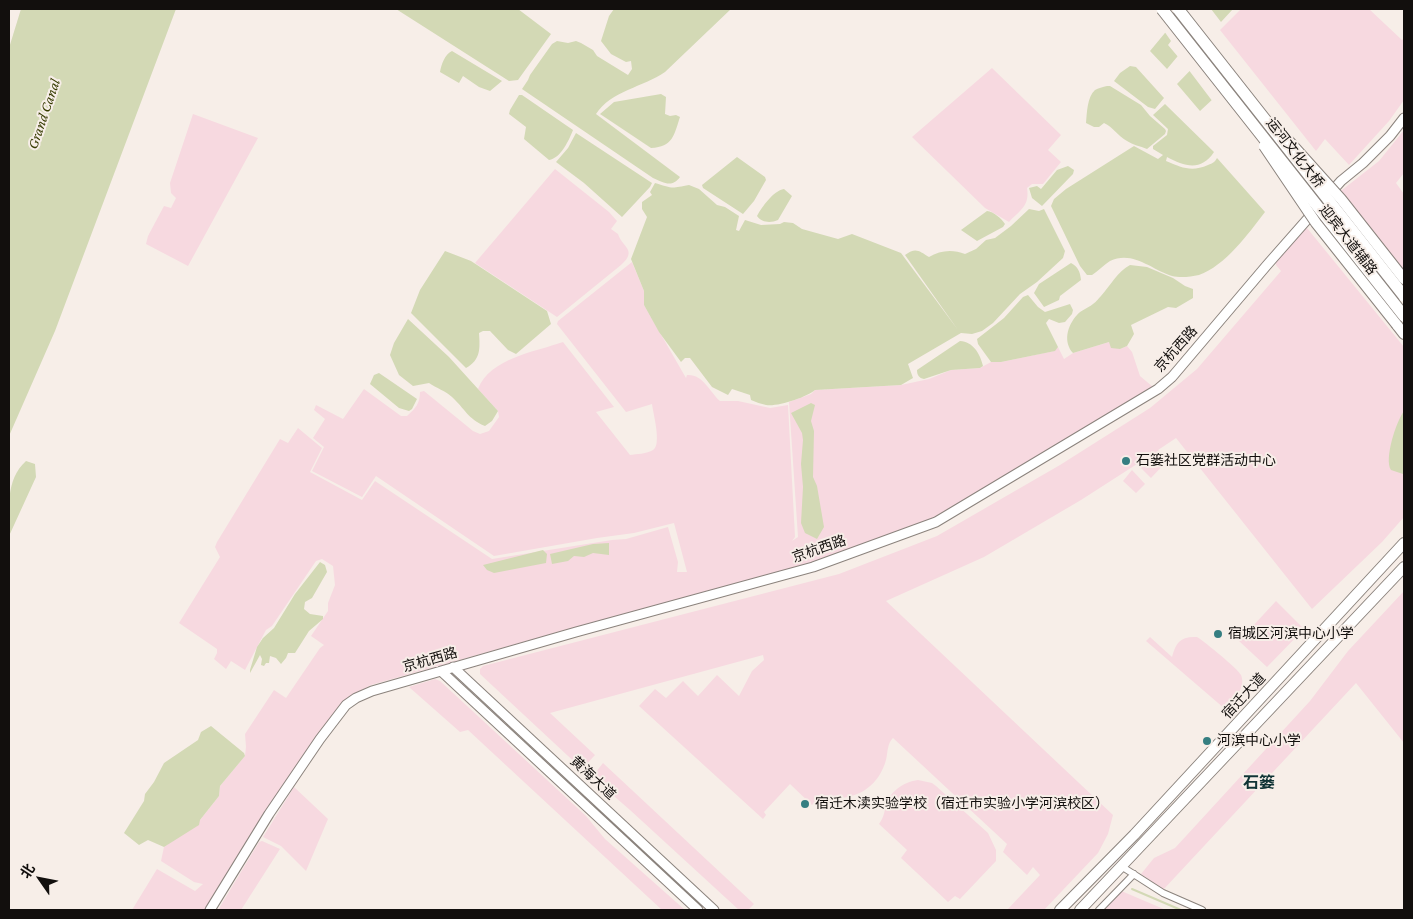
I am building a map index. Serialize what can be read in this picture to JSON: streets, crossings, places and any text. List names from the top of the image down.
{
  "streets": {
    "highway": ["运河文化大桥"],
    "main road": [
      "迎宾大道辅路",
      "京杭西路",
      "宿迁大道",
      "黄海大道"
    ]
  },
  "crossings": [
    ["运河文化大桥", "迎宾大道辅路"],
    ["京杭西路", "黄海大道"]
  ],
  "districts": ["石篓"],
  "water": ["Grand Canal"],
  "places": [
    "石篓社区党群活动中心",
    "宿城区河滨中心小学",
    "河滨中心小学",
    "宿迁木渎实验学校（宿迁市实验小学河滨校区）"
  ],
  "north": "top left"
}
